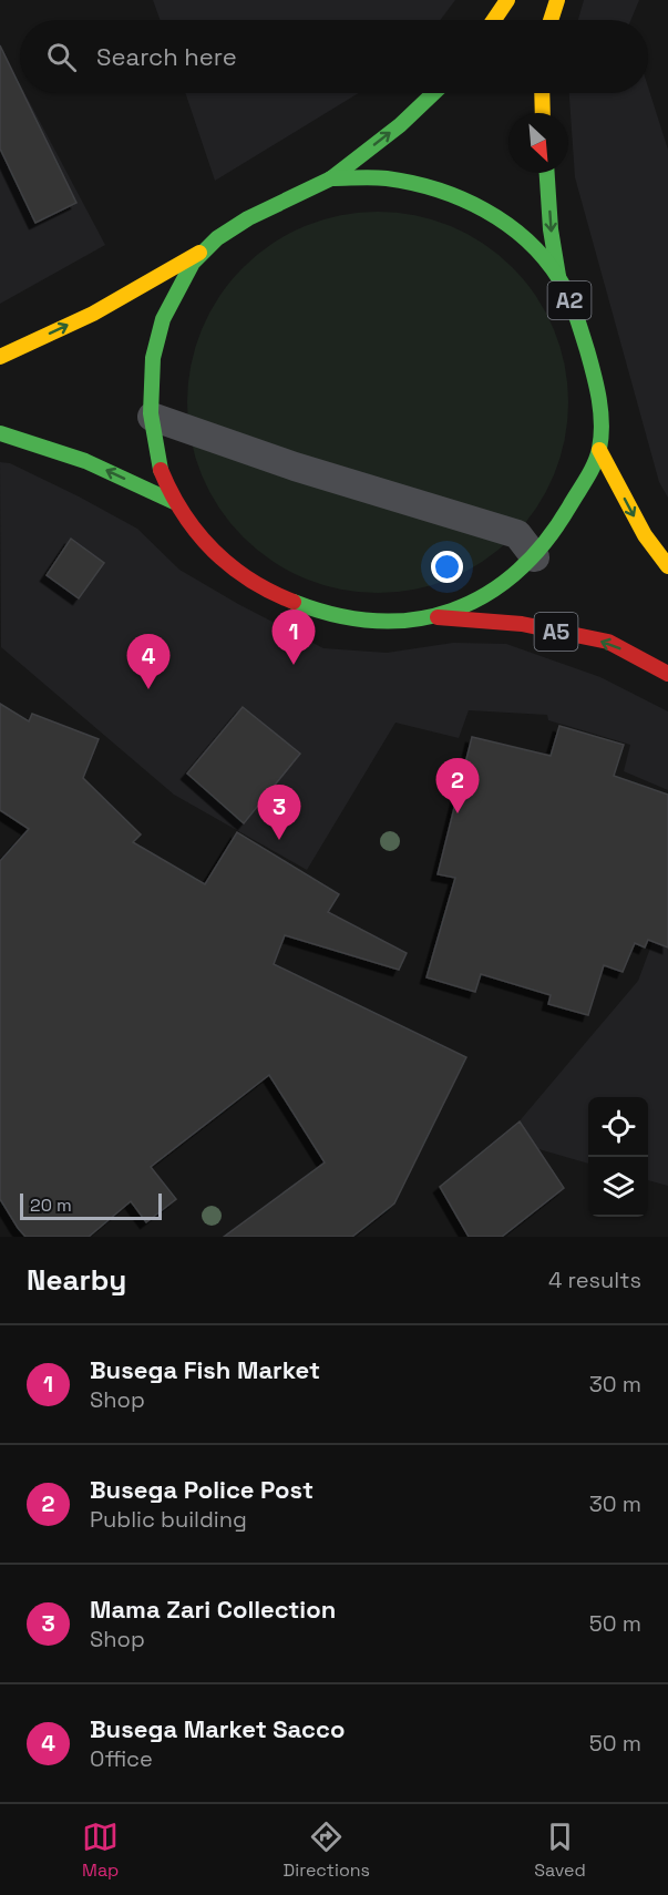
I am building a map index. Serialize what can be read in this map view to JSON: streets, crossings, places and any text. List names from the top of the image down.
{
  "streets": {
    "main road": ["A2", "A5"]
  },
  "crossings": [
    ["A2", "A5"]
  ],
  "scale_bar": "20 m",
  "north": "bottom right",
  "page": {
    "search": "Search here",
    "pins": [
      "1",
      "4",
      "2",
      "3"
    ],
    "scale": "20 m",
    "heading": ["Nearby", "4 results"],
    "list": [
      {
        "mark": "1",
        "name": "Busega Fish Market",
        "note": "Shop",
        "value": "30 m"
      },
      {
        "mark": "2",
        "name": "Busega Police Post",
        "note": "Public building",
        "value": "30 m"
      },
      {
        "mark": "3",
        "name": "Mama Zari Collection",
        "note": "Shop",
        "value": "50 m"
      },
      {
        "mark": "4",
        "name": "Busega Market Sacco",
        "note": "Office",
        "value": "50 m"
      }
    ],
    "nav": ["Map", "Directions", "Saved"]
  }
}
